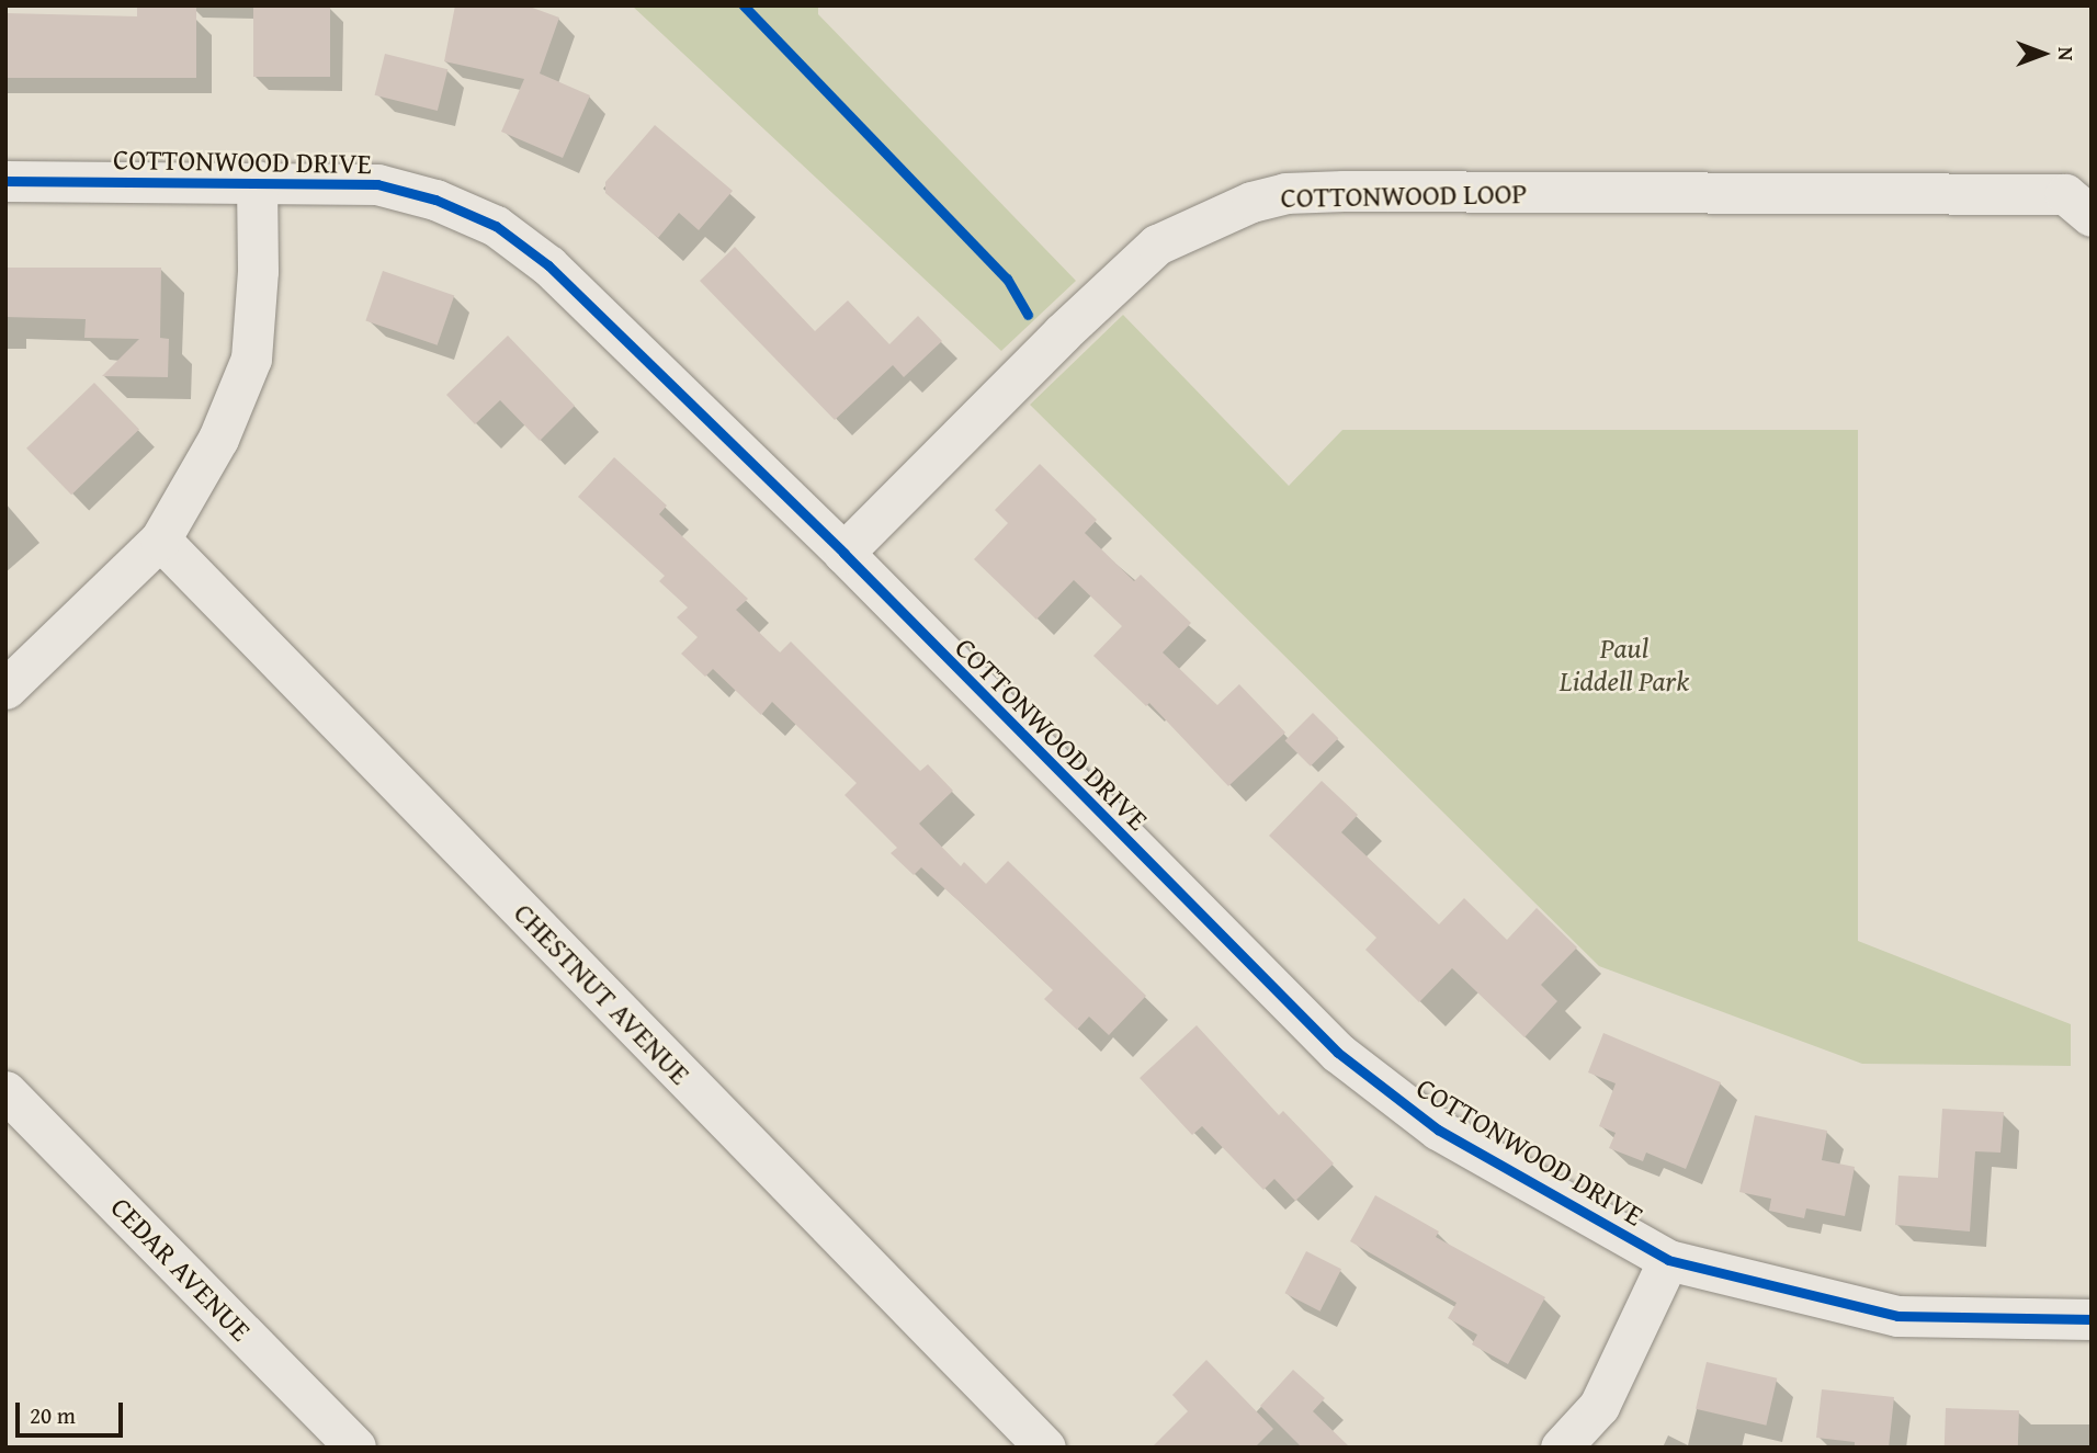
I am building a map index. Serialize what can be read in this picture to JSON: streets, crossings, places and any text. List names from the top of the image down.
{
  "streets": {
    "street": [
      "COTTONWOOD DRIVE",
      "COTTONWOOD LOOP",
      "CHESTNUT AVENUE",
      "CEDAR AVENUE"
    ]
  },
  "crossings": [
    ["COTTONWOOD DRIVE", "COTTONWOOD LOOP"]
  ],
  "parks": ["Paul Liddell Park"],
  "scale_bar": "20 m",
  "north": "right"
}
